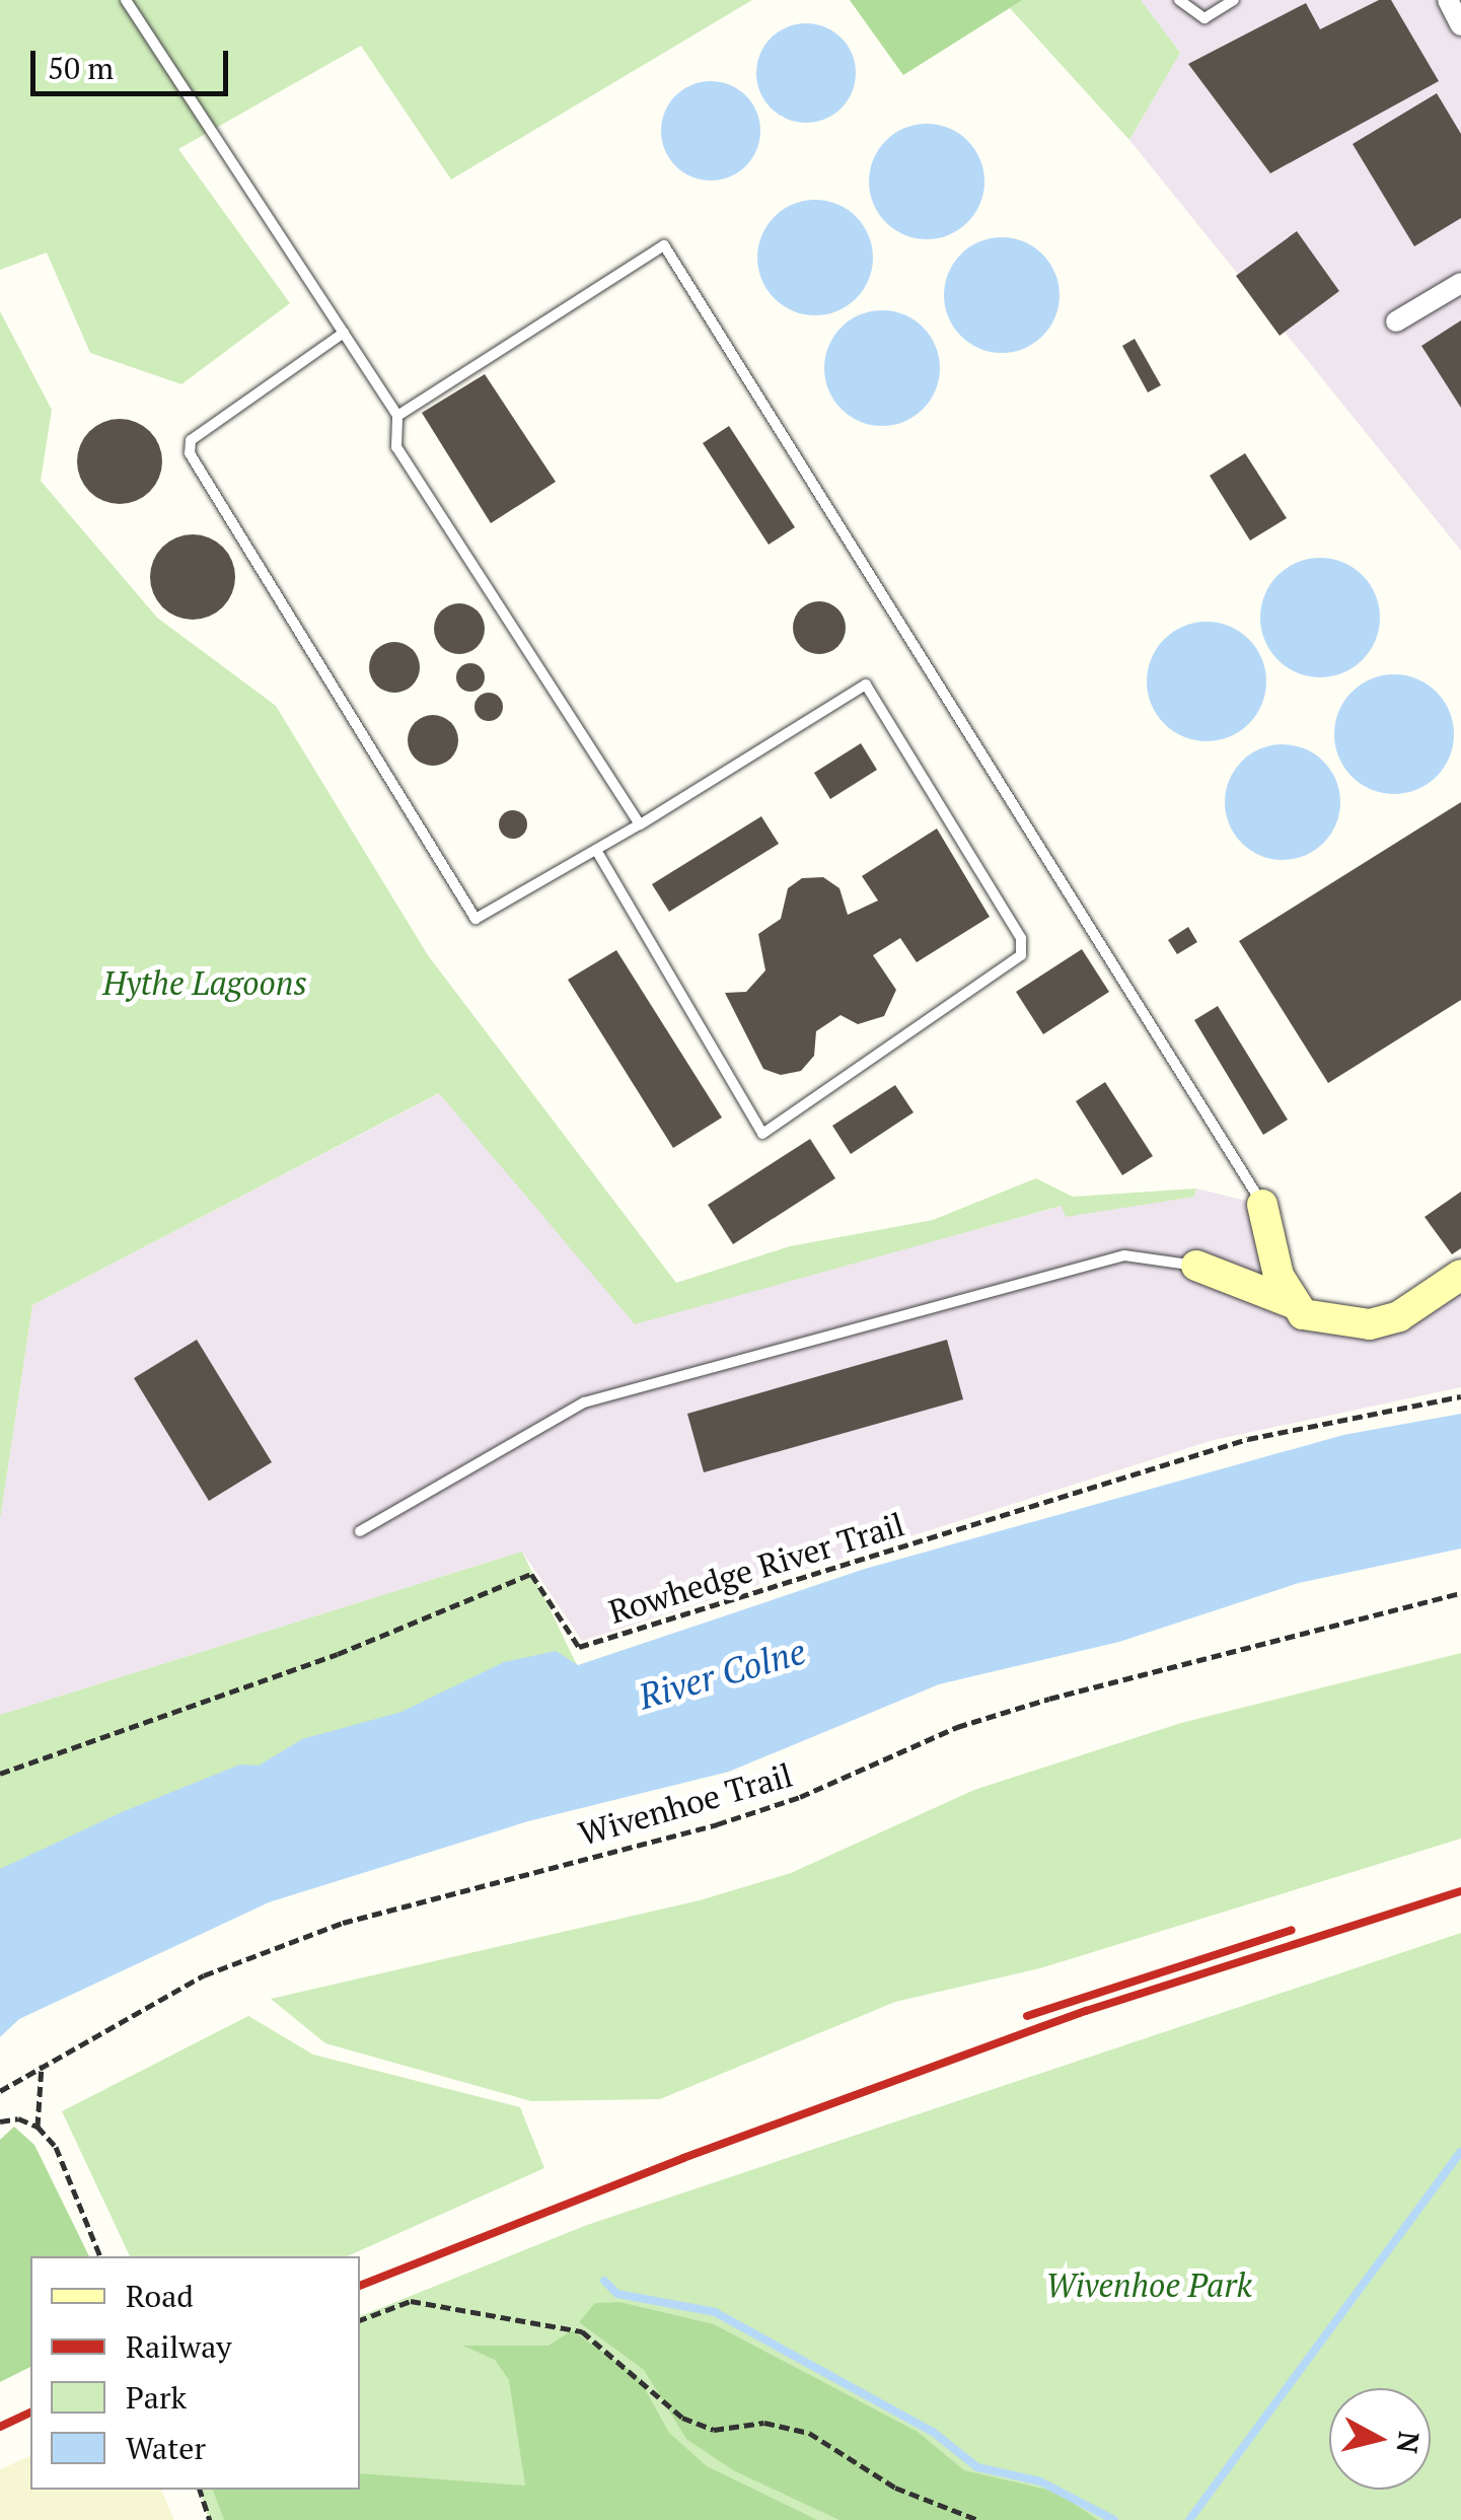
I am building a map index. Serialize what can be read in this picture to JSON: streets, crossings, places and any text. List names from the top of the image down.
{
  "streets": {
    "path": ["Rowhedge River Trail", "Wivenhoe Trail"]
  },
  "water": ["River Colne"],
  "parks": ["Hythe Lagoons", "Wivenhoe Park"],
  "legend": [
    "Road",
    "Railway",
    "Park",
    "Water"
  ],
  "scale_bar": "50 m",
  "north": "right"
}
